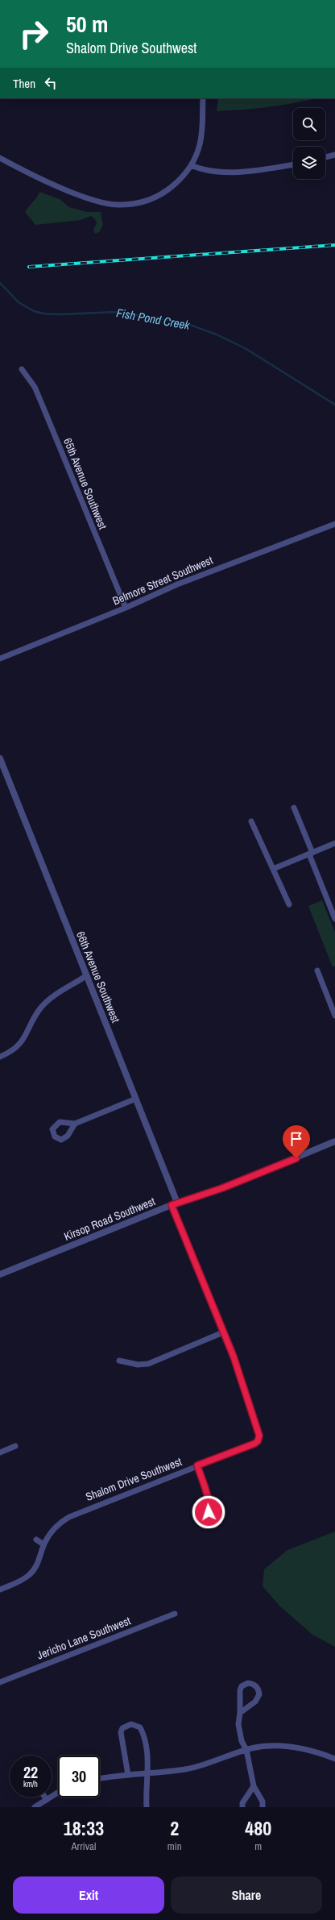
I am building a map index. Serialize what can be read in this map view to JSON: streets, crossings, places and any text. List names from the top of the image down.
{
  "streets": {
    "street": [
      "65th Avenue Southwest",
      "Belmore Street Southwest",
      "66th Avenue Southwest",
      "Kirsop Road Southwest",
      "Shalom Drive Southwest",
      "Jericho Lane Southwest"
    ]
  },
  "crossings": [
    ["65th Avenue Southwest", "Belmore Street Southwest"],
    ["66th Avenue Southwest", "Kirsop Road Southwest"],
    ["66th Avenue Southwest", "Shalom Drive Southwest"]
  ],
  "water": ["Fish Pond Creek"],
  "page": {
    "turn": ["50 m", "Shalom Drive Southwest"],
    "then": "Then",
    "speed": "22 km/h",
    "limit": "30",
    "eta": [
      "18:33",
      "Arrival",
      "2",
      "min",
      "480",
      "m"
    ],
    "buttons": ["Exit", "Share"]
  }
}
